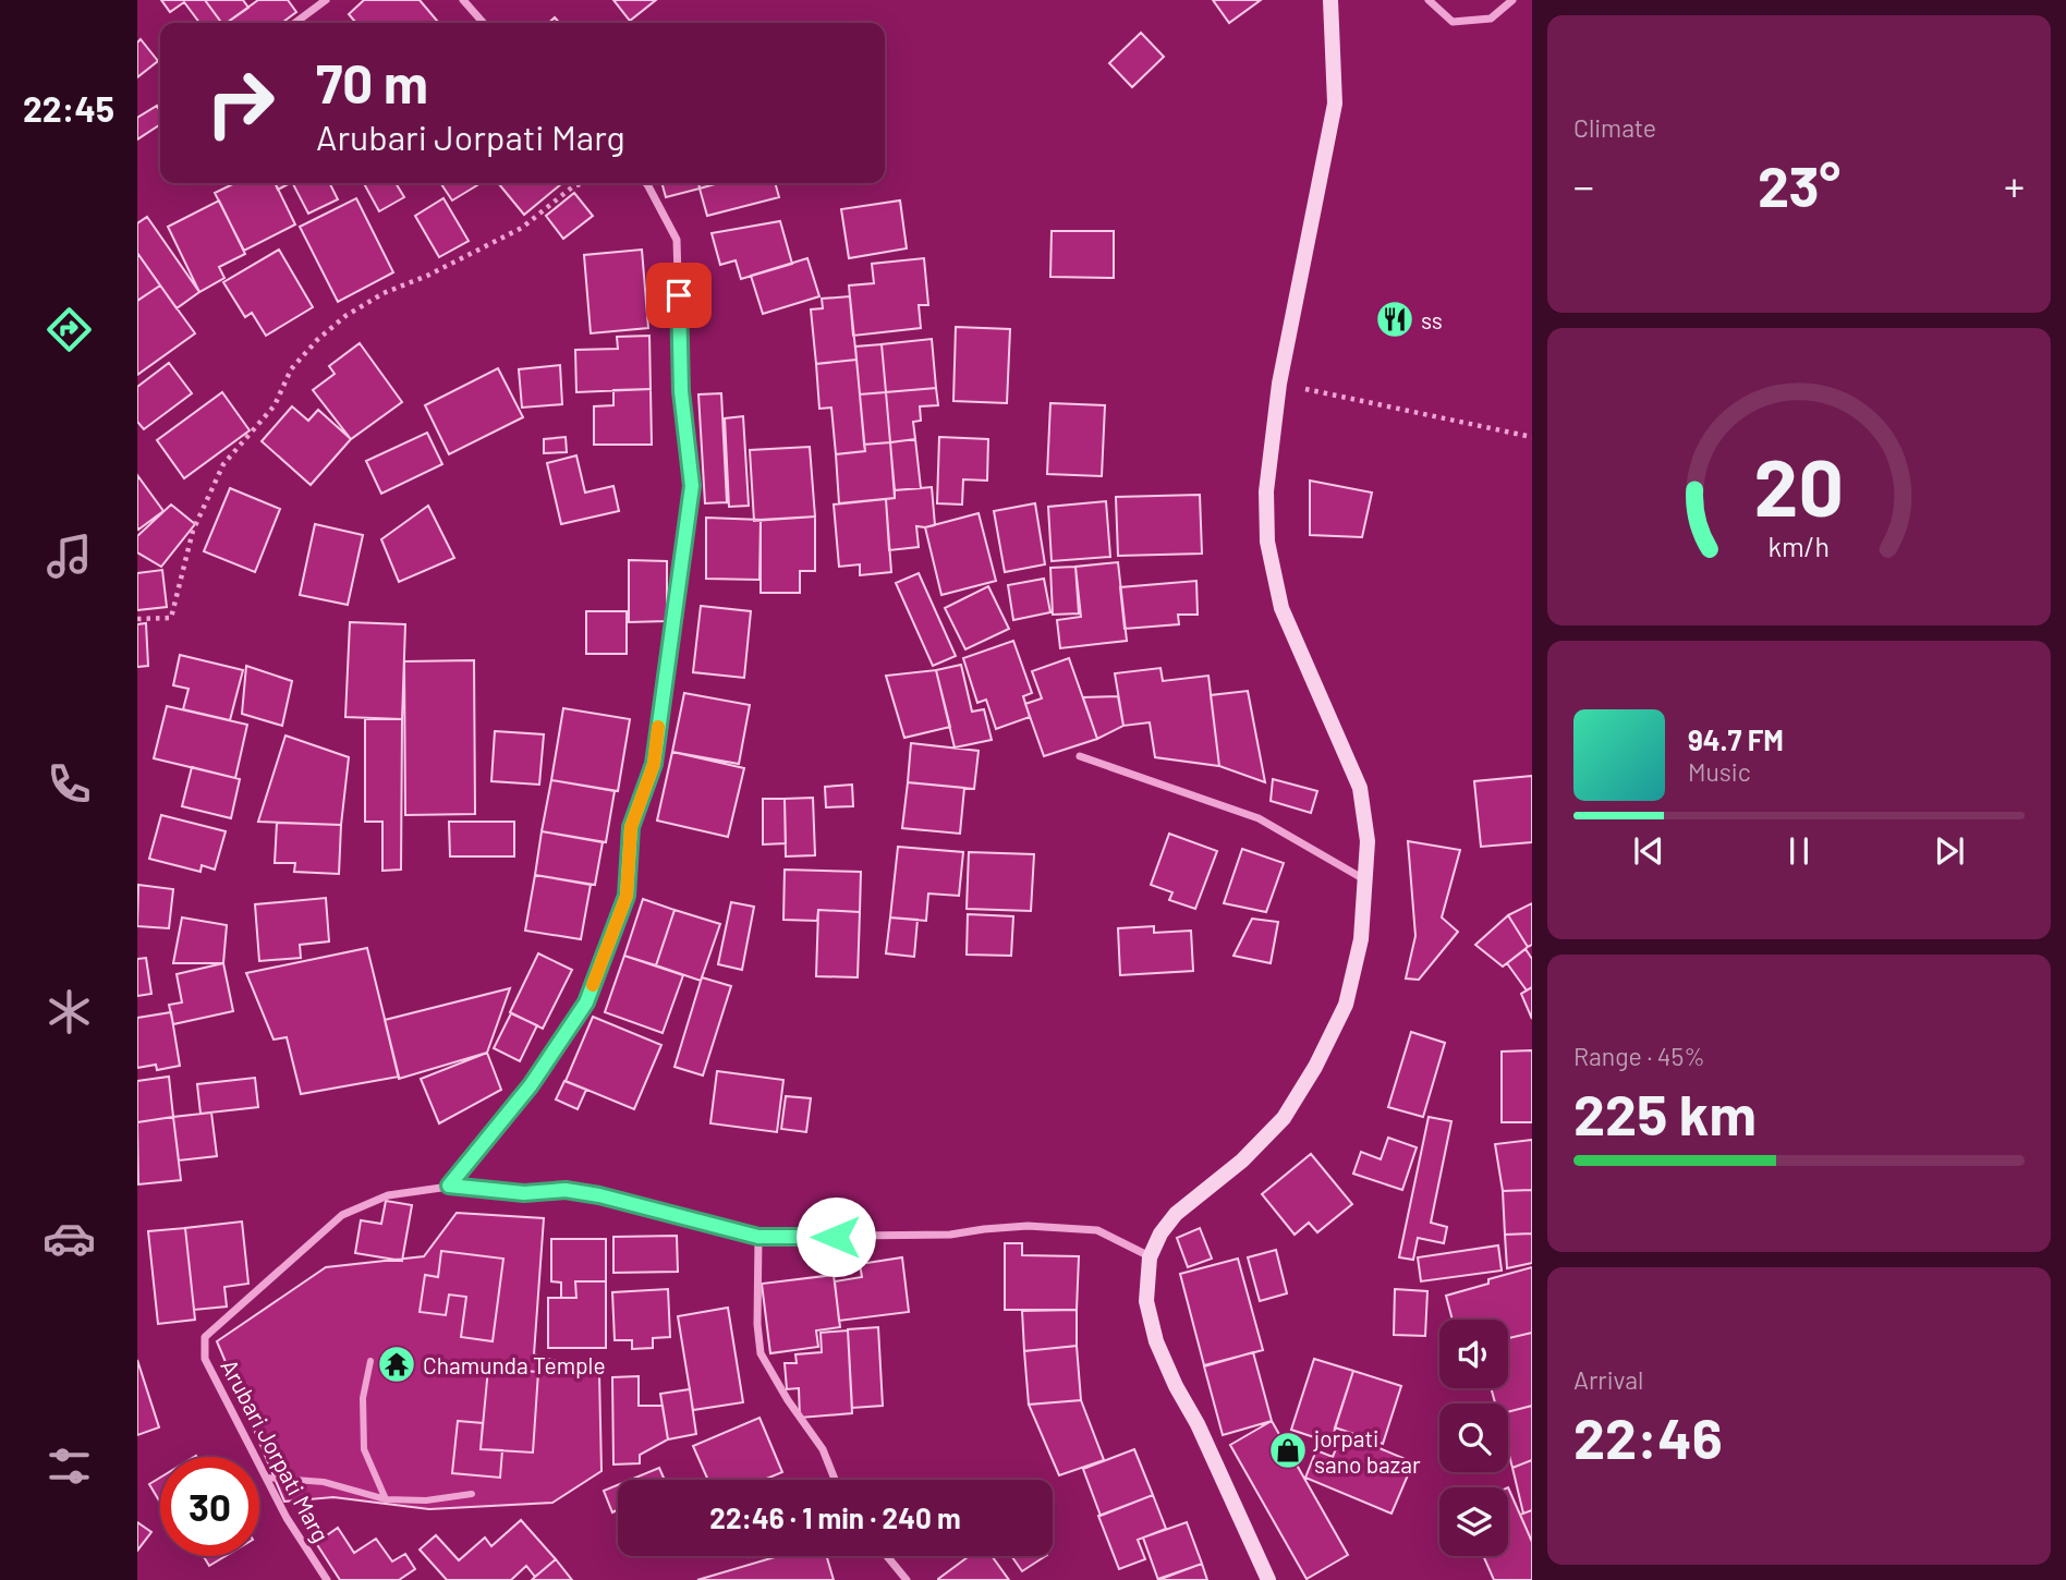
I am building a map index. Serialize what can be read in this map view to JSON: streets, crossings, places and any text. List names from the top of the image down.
{
  "streets": {
    "street": ["Arubari Jorpati Marg"]
  },
  "places": {
    "restaurant": ["ss"],
    "temple": ["Chamunda Temple"],
    "shop": ["jorpati sano bazar"]
  },
  "page": {
    "tabs": "22:45",
    "tile": [
      "Climate",
      ["Range · 45%", "225 km"],
      ["Arrival", "22:46"]
    ],
    "turn": ["70 m", "Arubari Jorpati Marg"],
    "heat": ["−", "23°", "+"],
    "song": ["94.7 FM", "Music"],
    "limit": "30",
    "trip": "22:46 · 1 min · 240 m",
    "gauge": ["20", "km/h"]
  }
}
